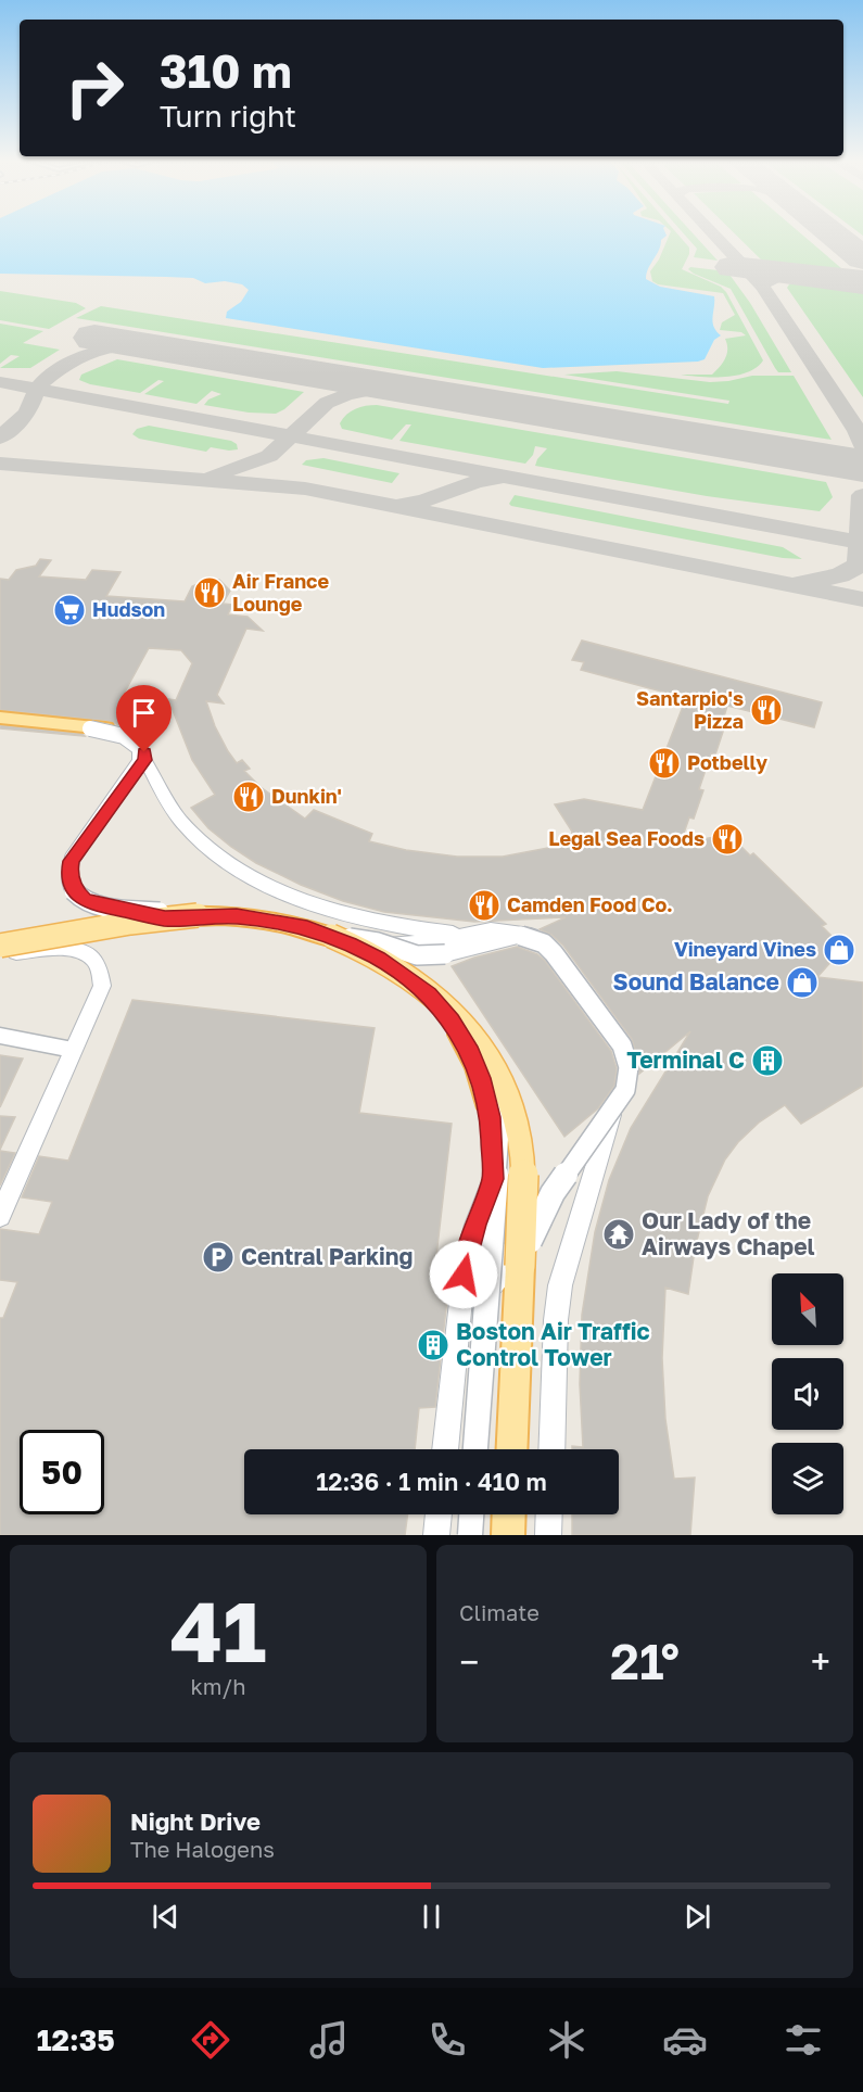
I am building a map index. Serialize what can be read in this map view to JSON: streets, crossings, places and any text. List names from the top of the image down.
{
  "places": {
    "restaurant": [
      "Air France Lounge",
      "Santarpio's Pizza",
      "Potbelly",
      "Dunkin'",
      "Legal Sea Foods",
      "Camden Food Co."
    ],
    "supermarket": ["Hudson"],
    "shop": ["Vineyard Vines", "Sound Balance"],
    "building": ["Terminal C", "Boston Air Traffic Control Tower"],
    "temple": ["Our Lady of the Airways Chapel"],
    "parking": ["Central Parking"]
  },
  "north": "top left",
  "page": {
    "turn": ["310 m", "Turn right"],
    "limit": "50",
    "trip": "12:36 · 1 min · 410 m",
    "tile": [
      ["41", "km/h"],
      "Climate"
    ],
    "heat": ["−", "21°", "+"],
    "song": ["Night Drive", "The Halogens"],
    "tabs": "12:35"
  }
}
